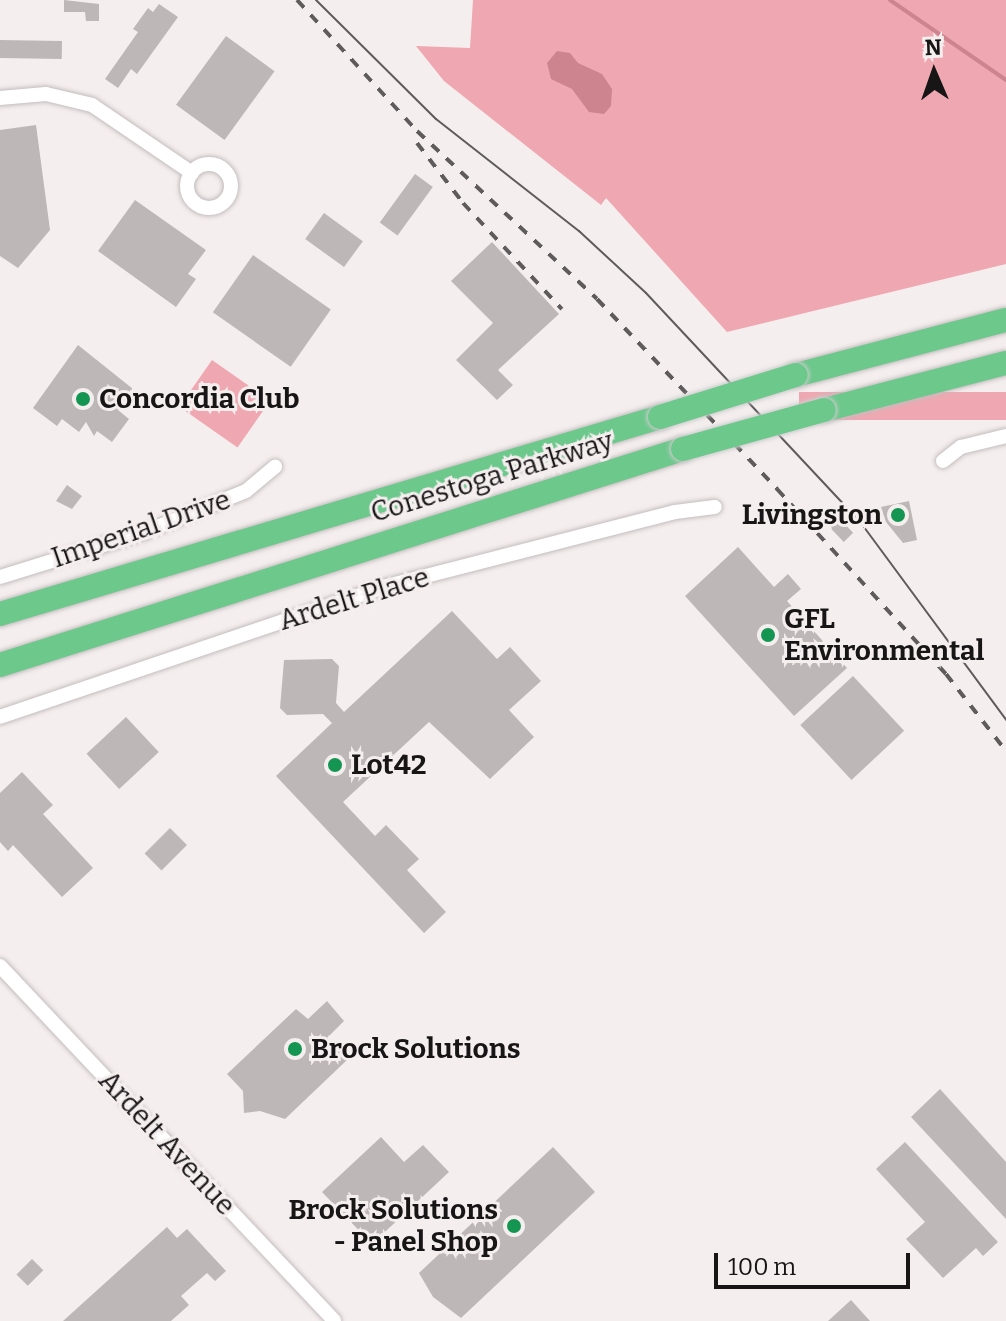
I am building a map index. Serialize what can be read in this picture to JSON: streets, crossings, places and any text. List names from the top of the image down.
{
  "streets": {
    "highway": ["Conestoga Parkway"],
    "street": ["Imperial Drive", "Ardelt Place", "Ardelt Avenue"]
  },
  "places": [
    "Concordia Club",
    "Livingston",
    "GFL Environmental",
    "Lot42",
    "Brock Solutions",
    "Brock Solutions - Panel Shop"
  ],
  "scale_bar": "100 m",
  "north": "top"
}
